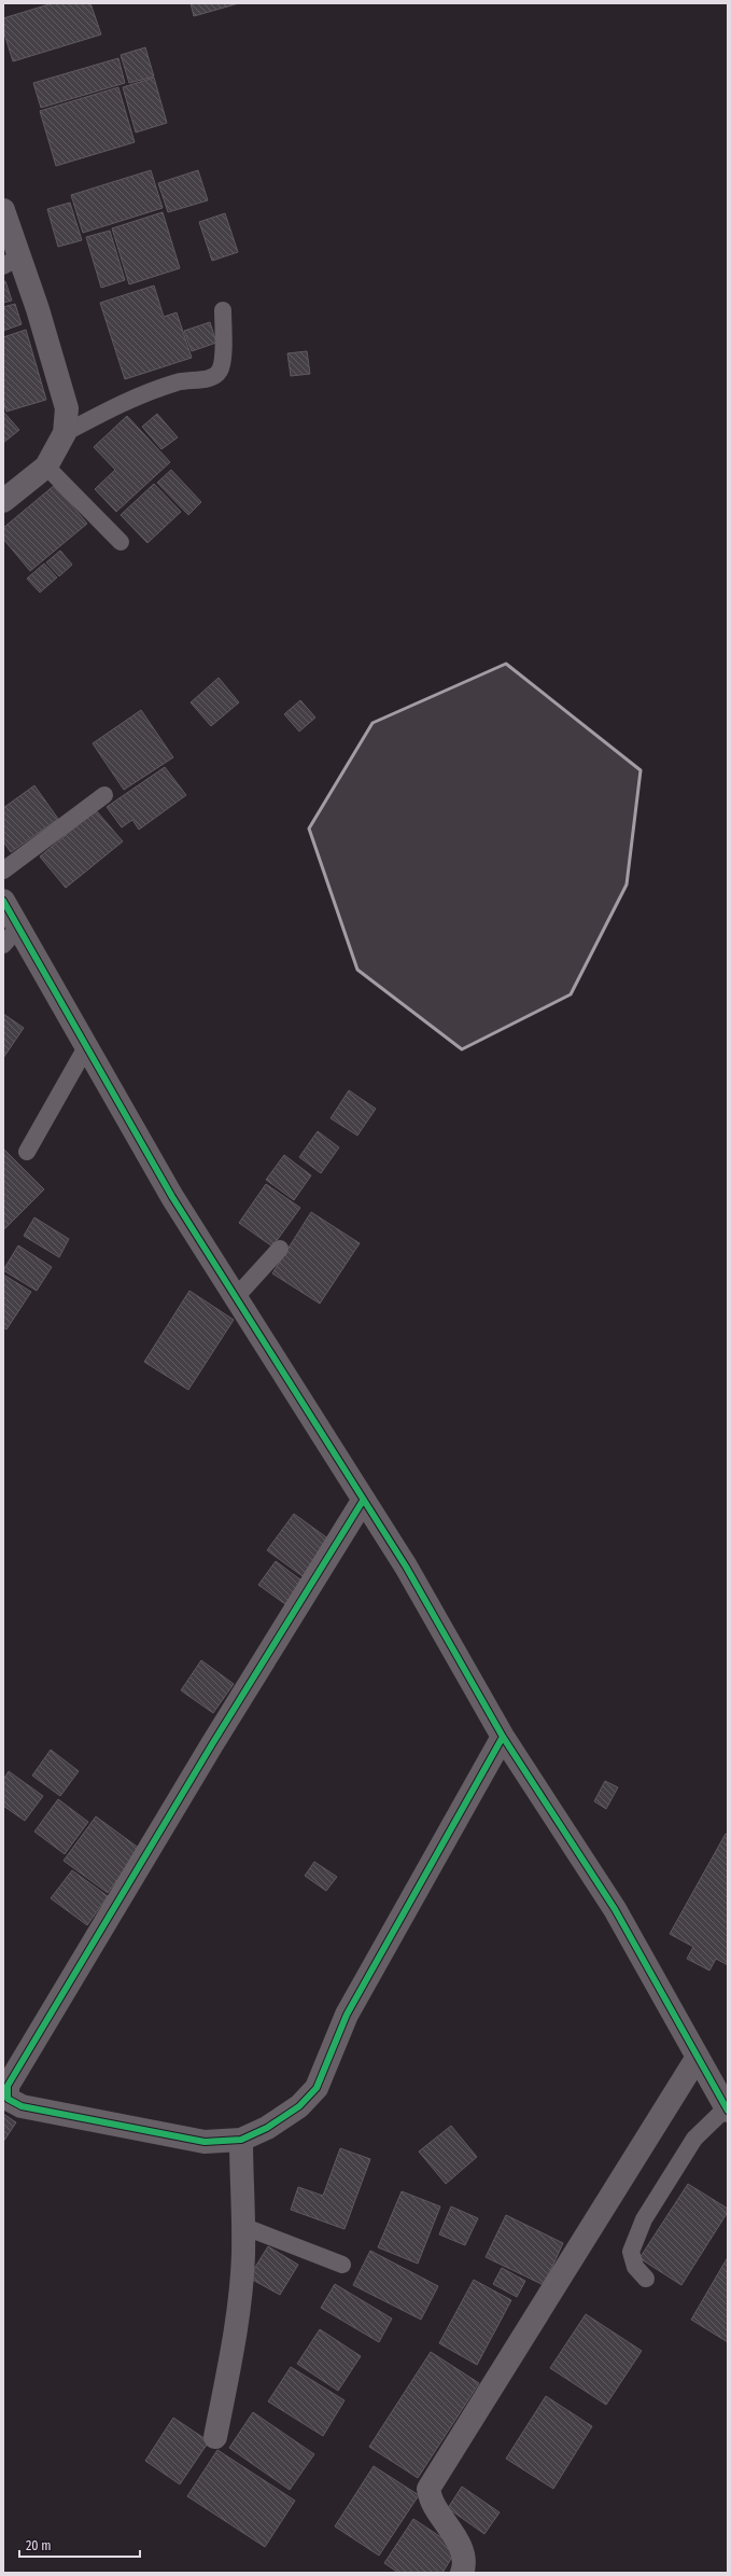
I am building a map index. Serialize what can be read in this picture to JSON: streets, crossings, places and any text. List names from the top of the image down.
{
  "scale_bar": "20 m"
}
